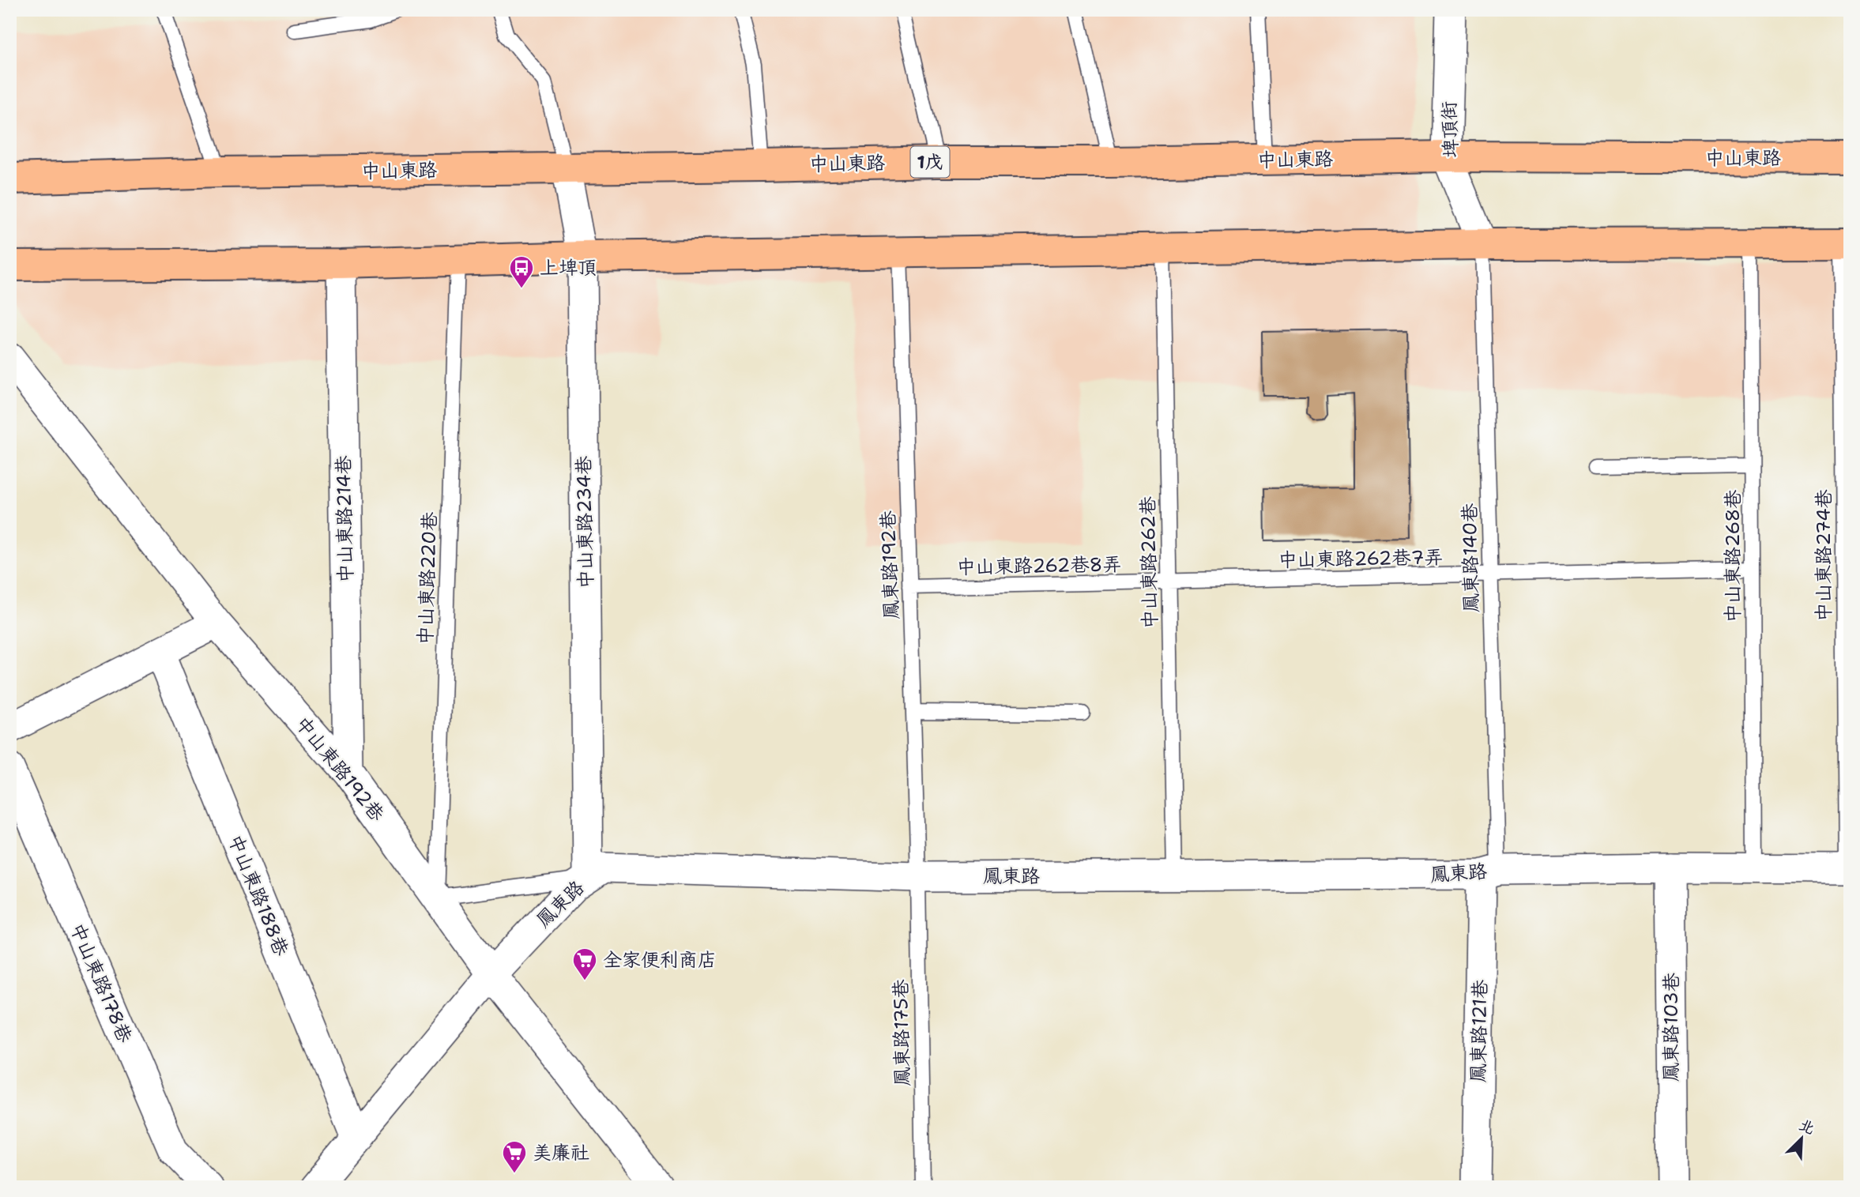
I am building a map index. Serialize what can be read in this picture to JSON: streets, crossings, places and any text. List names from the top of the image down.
{
  "streets": {
    "main road": ["中山東路", "1戊"],
    "street": [
      "埤頂街",
      "中山東路214巷",
      "中山東路234巷",
      "中山東路192巷",
      "鳳東路",
      "中山東路188巷",
      "中山東路178巷",
      "鳳東路103巷",
      "鳳東路121巷"
    ],
    "lane": [
      "中山東路274巷",
      "中山東路268巷",
      "鳳東路140巷",
      "中山東路262巷7弄",
      "中山東路262巷",
      "鳳東路192巷",
      "中山東路262巷8弄",
      "中山東路220巷",
      "鳳東路175巷"
    ]
  },
  "crossings": [
    ["埤頂街", "中山東路"],
    ["埤頂街", "鳳東路140巷"],
    ["中山東路", "中山東路234巷"],
    ["中山東路214巷", "中山東路192巷"],
    ["中山東路234巷", "鳳東路"],
    ["中山東路274巷", "鳳東路"],
    ["中山東路268巷", "中山東路262巷7弄"],
    ["中山東路268巷", "鳳東路"],
    ["鳳東路140巷", "中山東路262巷7弄"],
    ["鳳東路140巷", "鳳東路"],
    ["鳳東路140巷", "鳳東路121巷"],
    ["中山東路262巷7弄", "中山東路262巷"],
    ["中山東路262巷7弄", "中山東路262巷8弄"],
    ["中山東路262巷", "中山東路262巷8弄"],
    ["中山東路262巷", "鳳東路"],
    ["鳳東路192巷", "中山東路262巷8弄"],
    ["鳳東路192巷", "鳳東路"],
    ["鳳東路192巷", "鳳東路175巷"],
    ["中山東路220巷", "中山東路192巷"],
    ["中山東路192巷", "鳳東路"],
    ["鳳東路", "中山東路188巷"],
    ["鳳東路", "鳳東路103巷"],
    ["鳳東路", "鳳東路121巷"],
    ["鳳東路", "鳳東路175巷"]
  ],
  "places": {
    "bus stop": ["上埤頂"],
    "supermarket": ["全家便利商店", "美廉社"]
  },
  "north": "top right"
}
